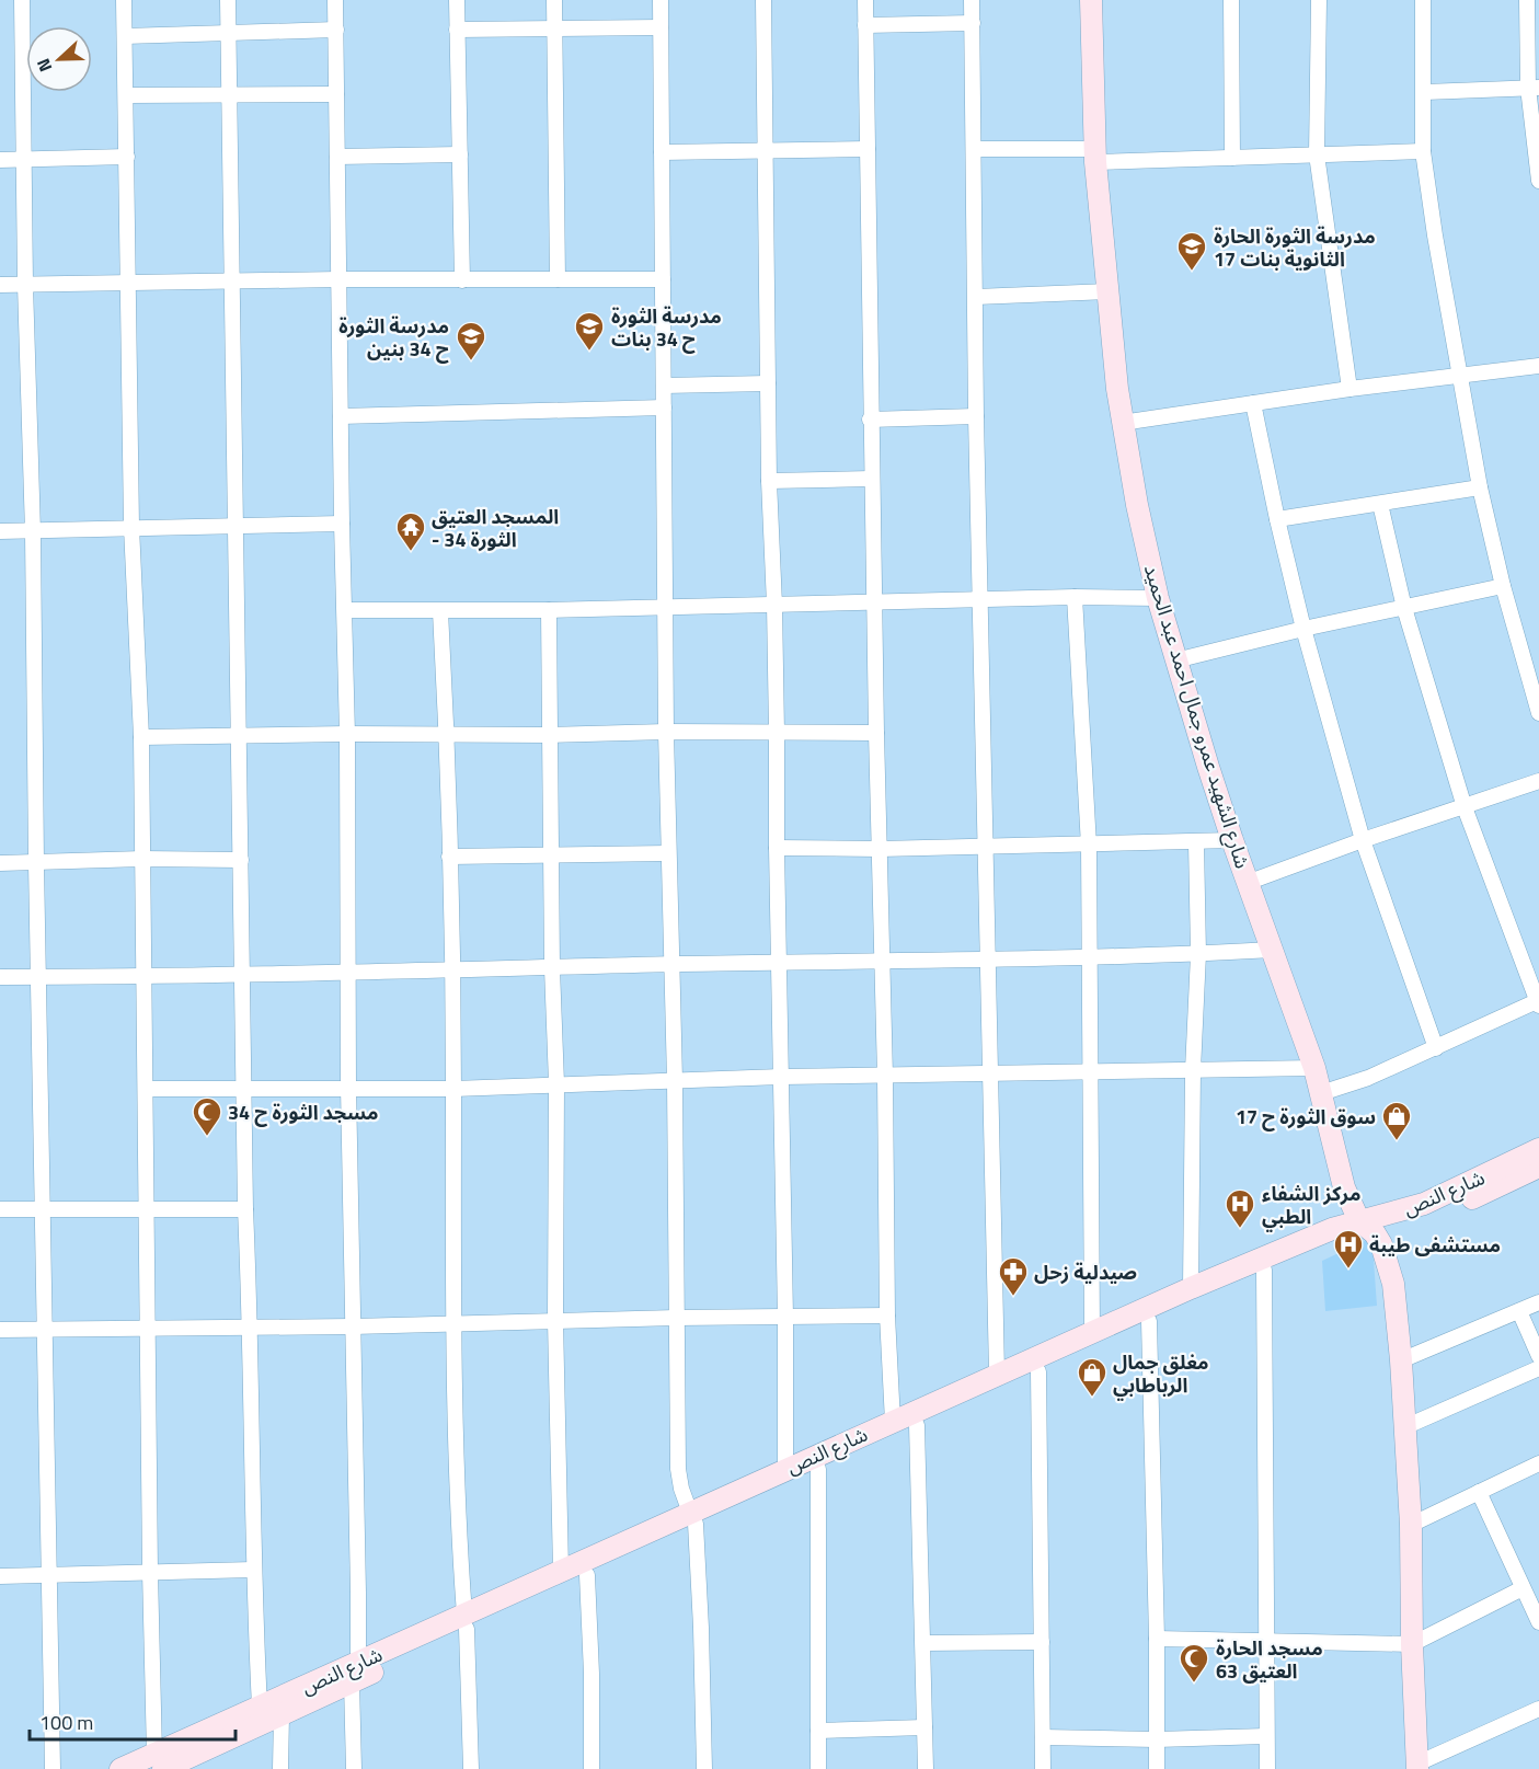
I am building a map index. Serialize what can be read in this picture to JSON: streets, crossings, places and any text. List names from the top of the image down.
{
  "streets": {
    "main road": ["شارع الشهيد عمرو جمال احمد عبد الحميد", "شارع النص"]
  },
  "crossings": [
    ["شارع الشهيد عمرو جمال احمد عبد الحميد", "شارع النص"]
  ],
  "places": {
    "school or university": ["مدرسة الثورة الحارة 17 الثانوية بنات", "مدرسة الثورة ح 34 بنات", "مدرسة الثورة ح 34 بنين"],
    "temple": ["المسجد العتيق - الثورة 34"],
    "mosque": ["مسجد الثورة ح 34", "مسجد الحارة 63 العتيق"],
    "shop": ["سوق الثورة ح 17", "مغلق جمال الرباطابي"],
    "hospital": ["مركز الشفاء الطبي", "مستشفى طيبة"],
    "pharmacy": ["صيدلية زحل"]
  },
  "scale_bar": "100 m",
  "north": "left"
}
